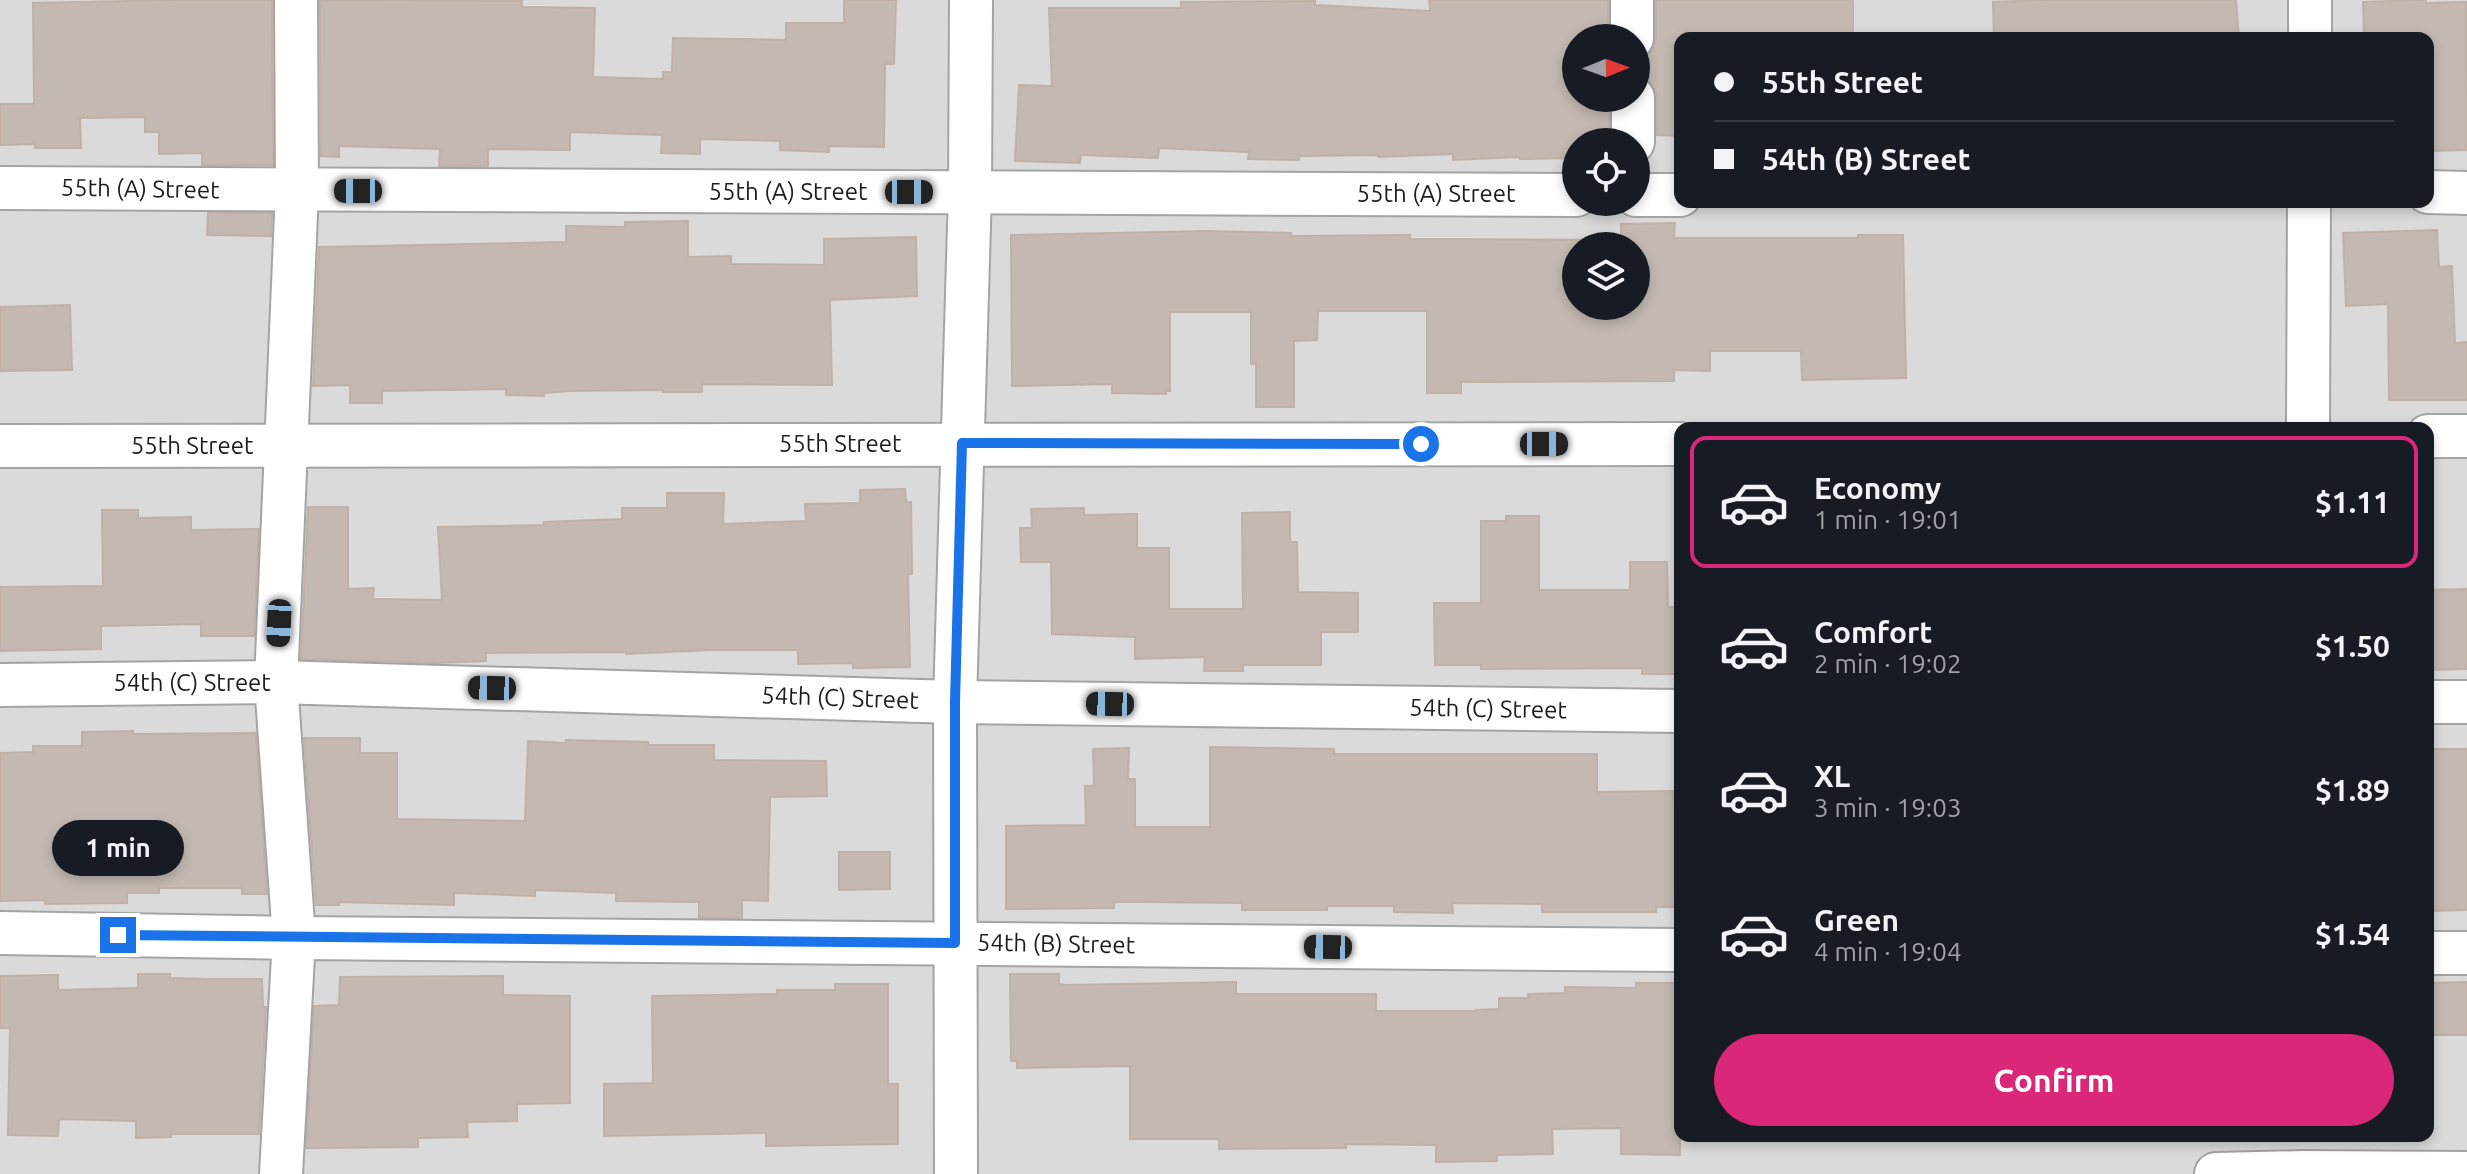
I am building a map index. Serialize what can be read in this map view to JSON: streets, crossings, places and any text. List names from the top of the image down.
{
  "streets": {
    "street": [
      "55th (A) Street",
      "55th Street",
      "54th (C) Street",
      "54th (B) Street"
    ]
  },
  "north": "right",
  "page": {
    "banner": ["55th Street", "54th (B) Street"],
    "list": [
      {
        "name": "Economy",
        "note": "1 min · 19:01",
        "value": "$1.11"
      },
      {
        "name": "Comfort",
        "note": "2 min · 19:02",
        "value": "$1.50"
      },
      {
        "name": "XL",
        "note": "3 min · 19:03",
        "value": "$1.89"
      },
      {
        "name": "Green",
        "note": "4 min · 19:04",
        "value": "$1.54"
      }
    ],
    "bubble": "1 min",
    "buttons": "Confirm"
  }
}
